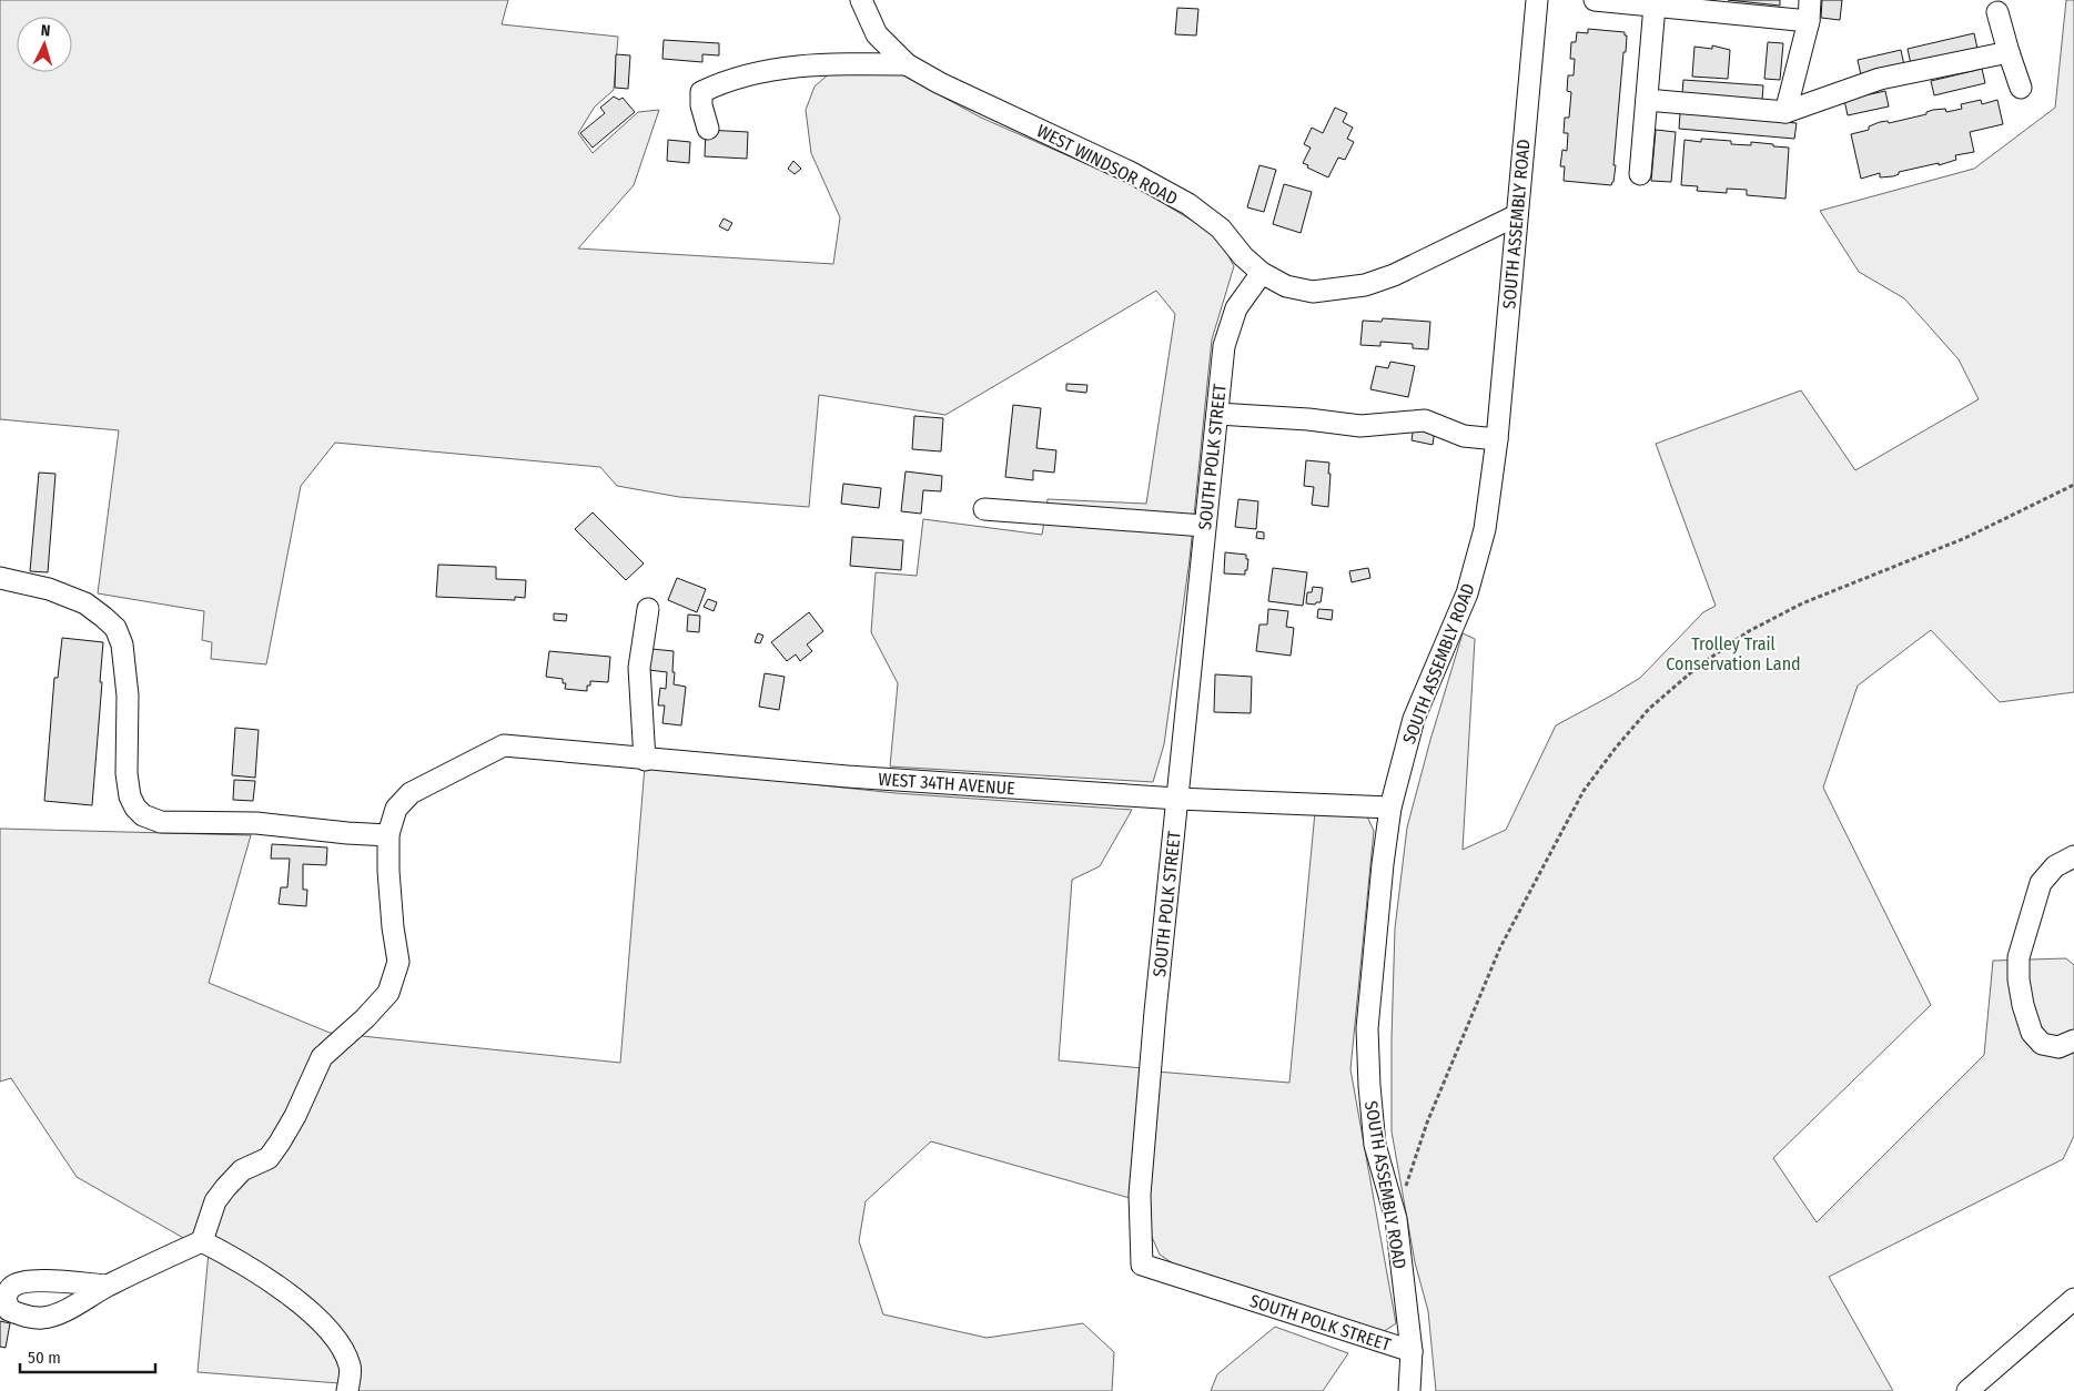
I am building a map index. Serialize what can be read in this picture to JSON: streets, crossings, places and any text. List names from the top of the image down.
{
  "streets": {
    "street": [
      "WEST WINDSOR ROAD",
      "SOUTH ASSEMBLY ROAD",
      "SOUTH POLK STREET",
      "WEST 34TH AVENUE"
    ]
  },
  "crossings": [
    ["WEST WINDSOR ROAD", "SOUTH ASSEMBLY ROAD"],
    ["WEST WINDSOR ROAD", "SOUTH POLK STREET"],
    ["SOUTH ASSEMBLY ROAD", "SOUTH POLK STREET"],
    ["SOUTH ASSEMBLY ROAD", "WEST 34TH AVENUE"],
    ["SOUTH POLK STREET", "WEST 34TH AVENUE"]
  ],
  "parks": ["Trolley Trail Conservation Land"],
  "scale_bar": "50 m",
  "north": "top"
}
